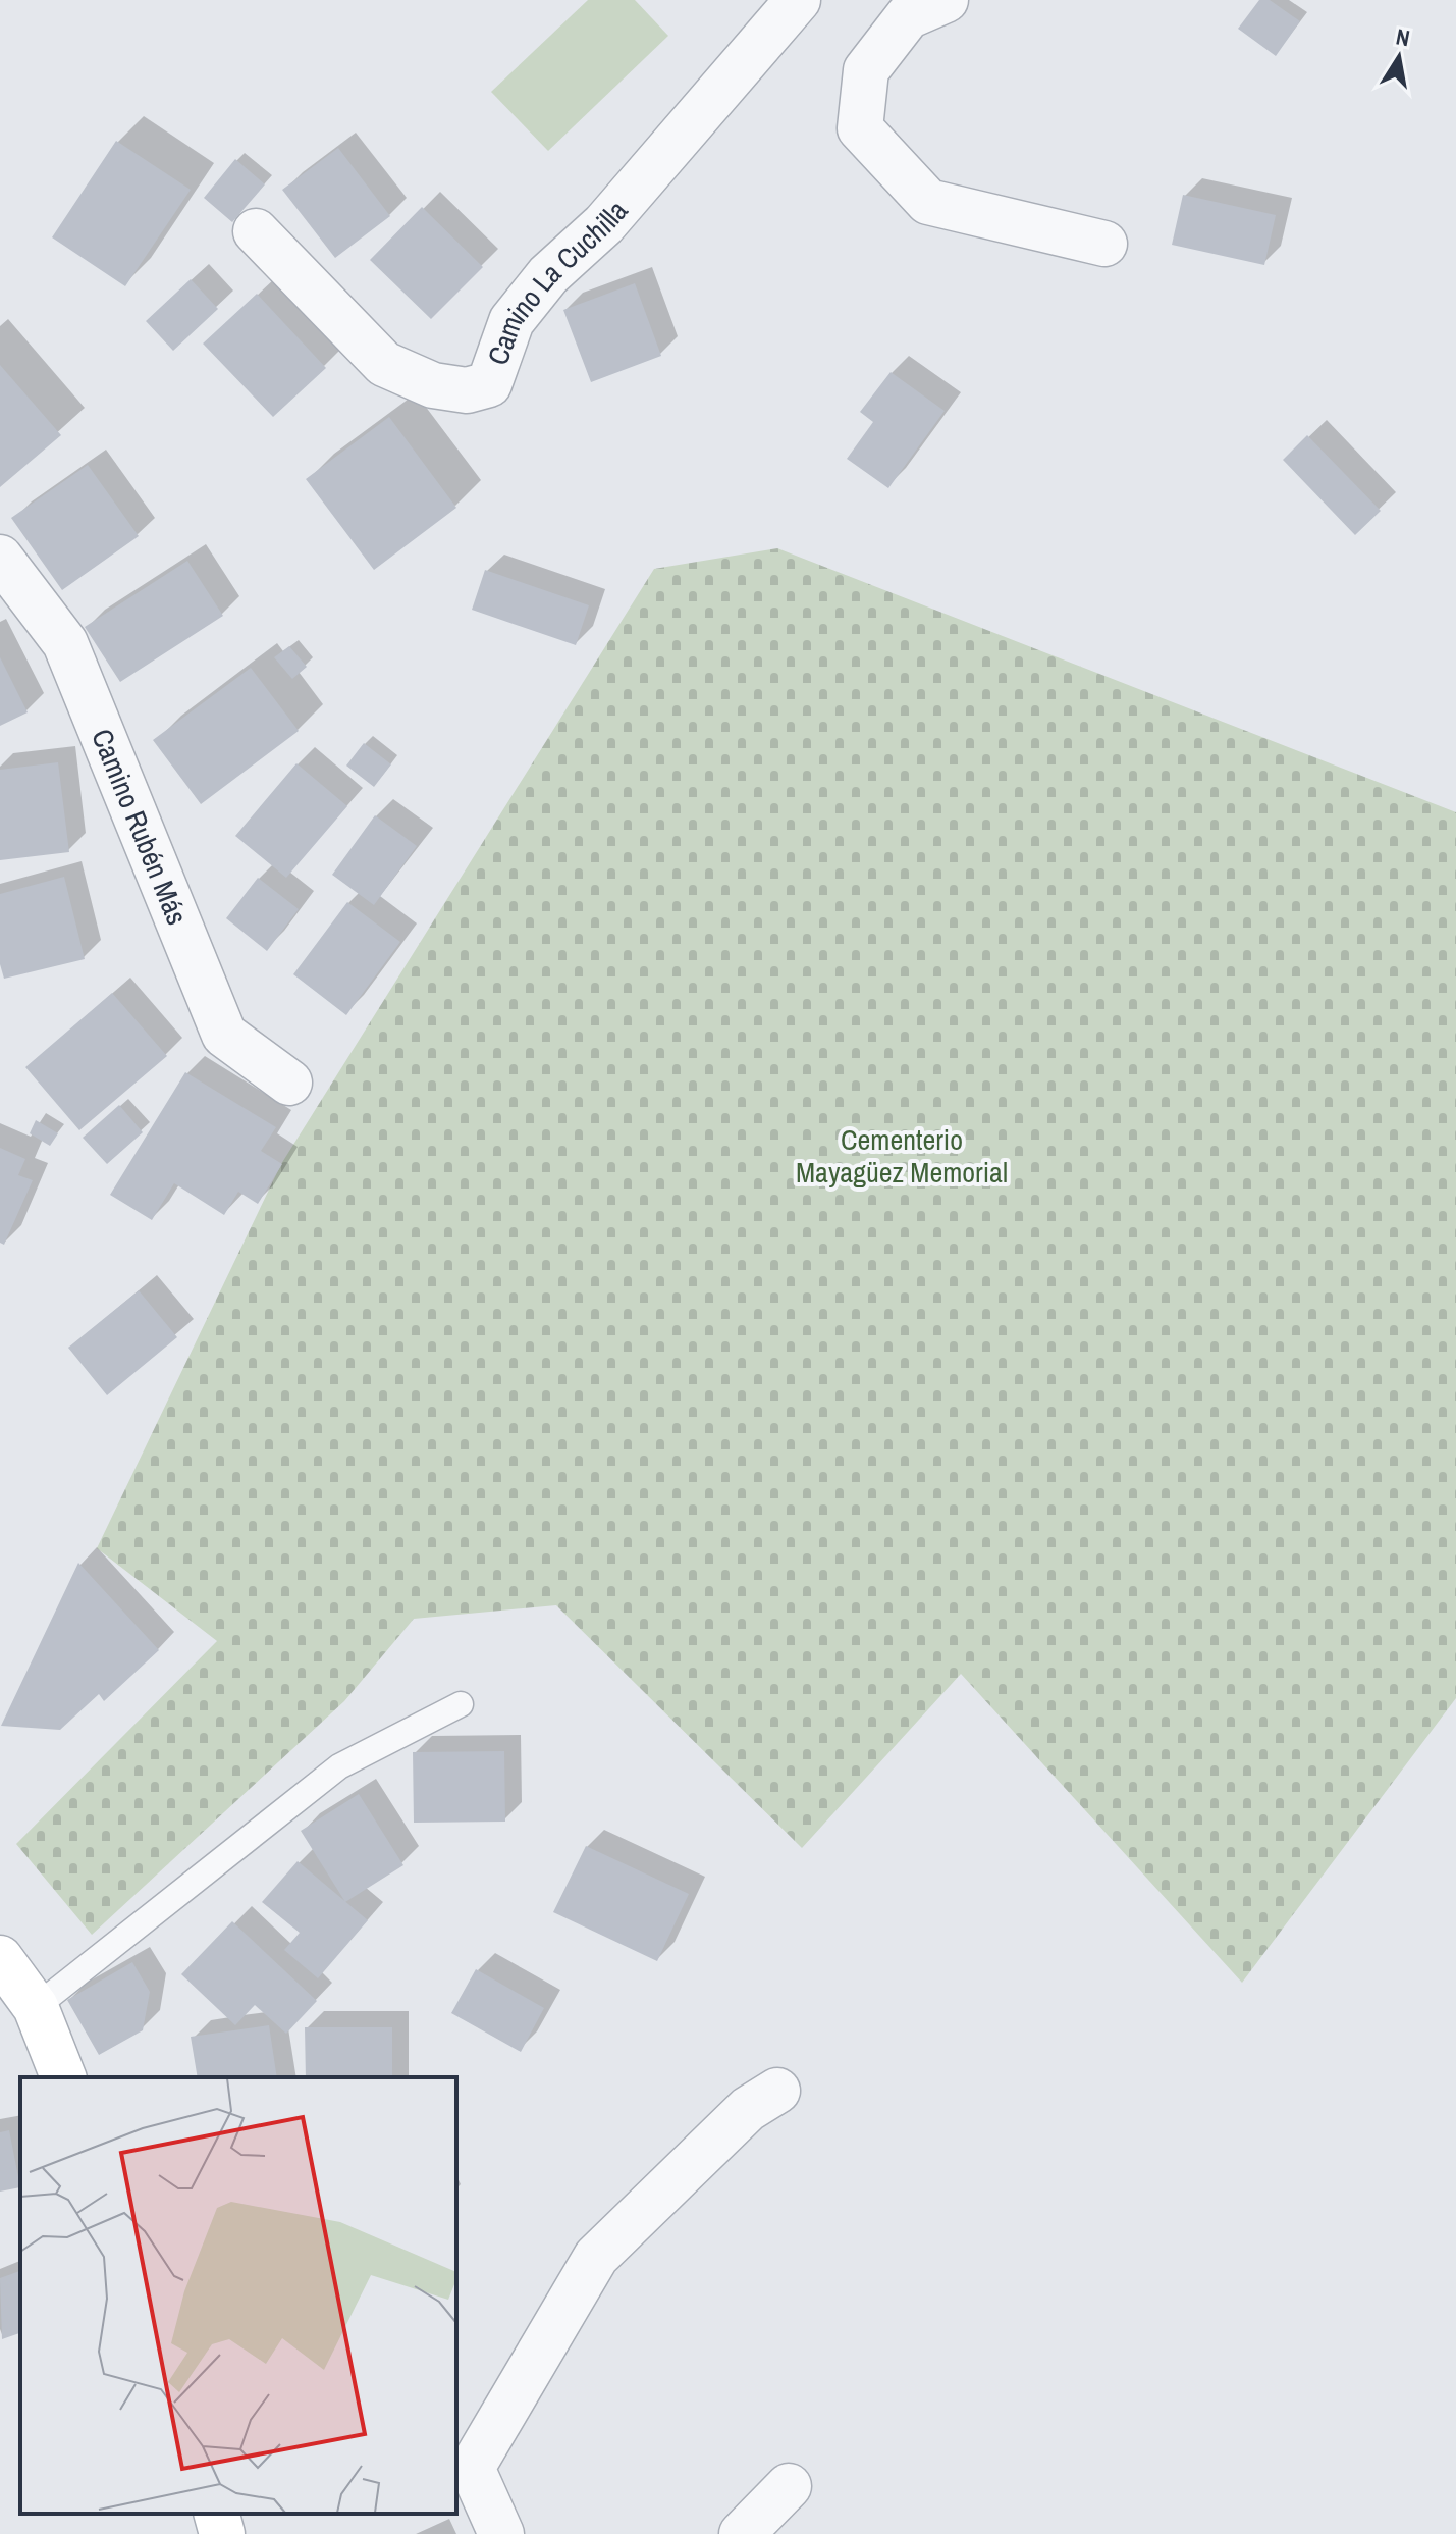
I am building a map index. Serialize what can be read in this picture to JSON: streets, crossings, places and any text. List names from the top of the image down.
{
  "streets": {
    "street": ["Camino La Cuchilla", "Camino Rubén Más"]
  },
  "parks": ["Cementerio Mayagüez Memorial"],
  "north": "top"
}
